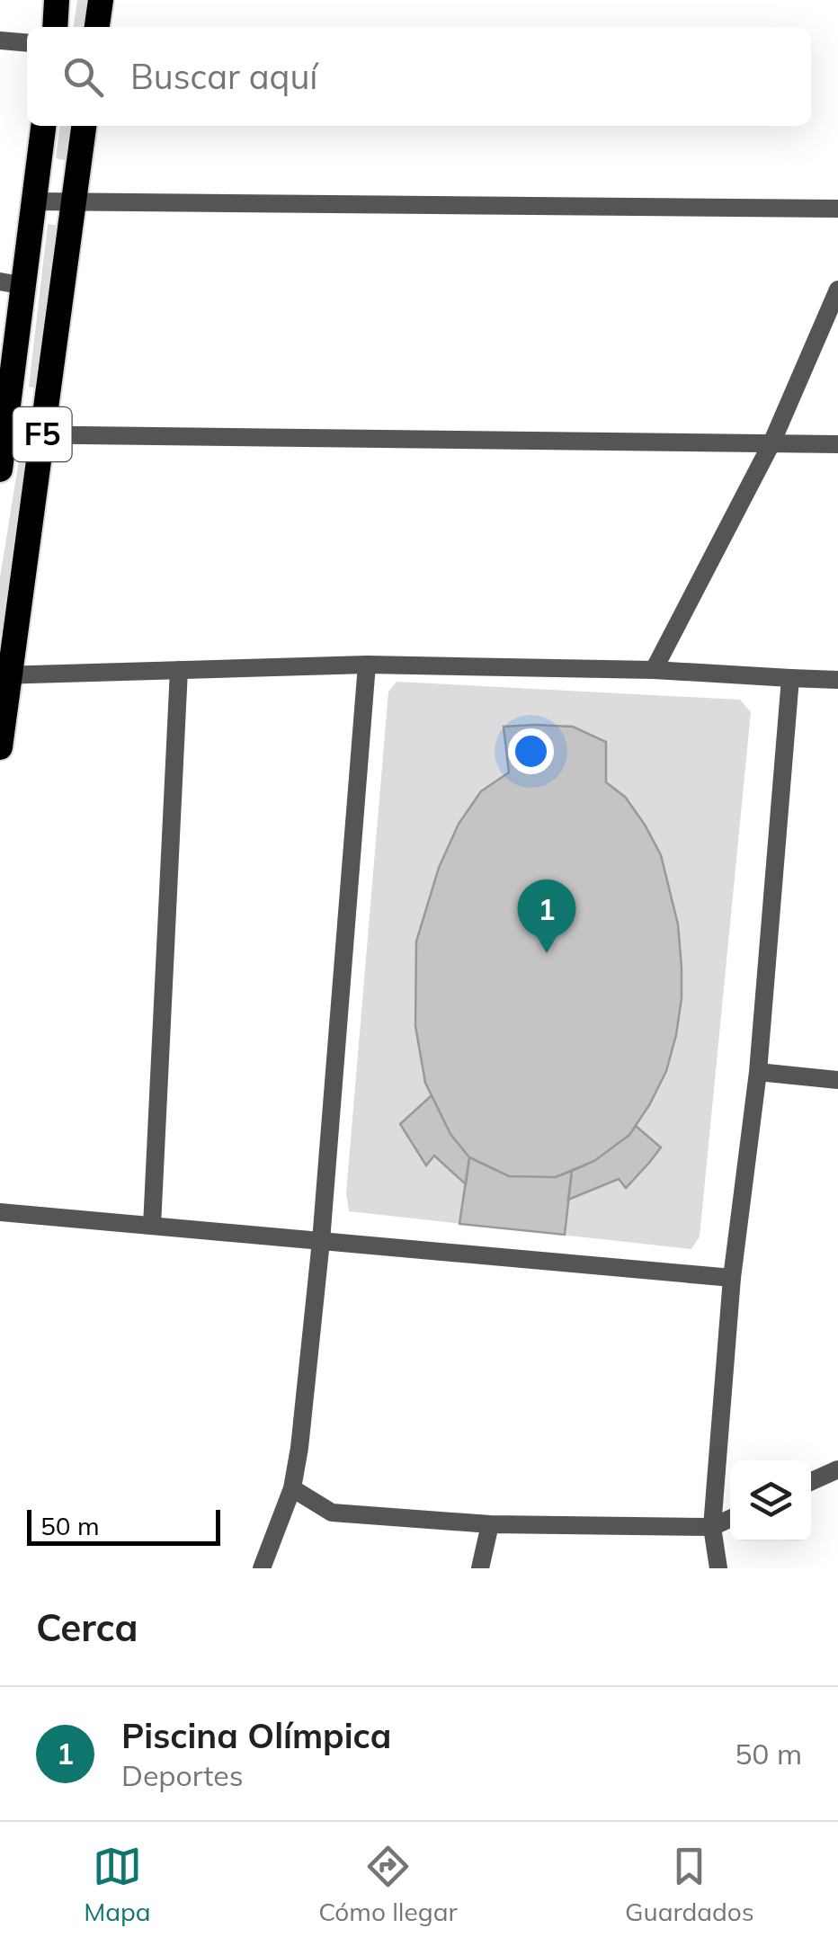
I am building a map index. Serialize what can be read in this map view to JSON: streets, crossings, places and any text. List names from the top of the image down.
{
  "streets": {
    "highway": ["F5"]
  },
  "scale_bar": "50 m",
  "page": {
    "search": "Buscar aquí",
    "pins": "1",
    "scale": "50 m",
    "heading": "Cerca",
    "list": [
      {
        "mark": "1",
        "name": "Piscina Olímpica",
        "note": "Deportes",
        "value": "50 m"
      }
    ],
    "nav": ["Mapa", "Cómo llegar", "Guardados"]
  }
}
